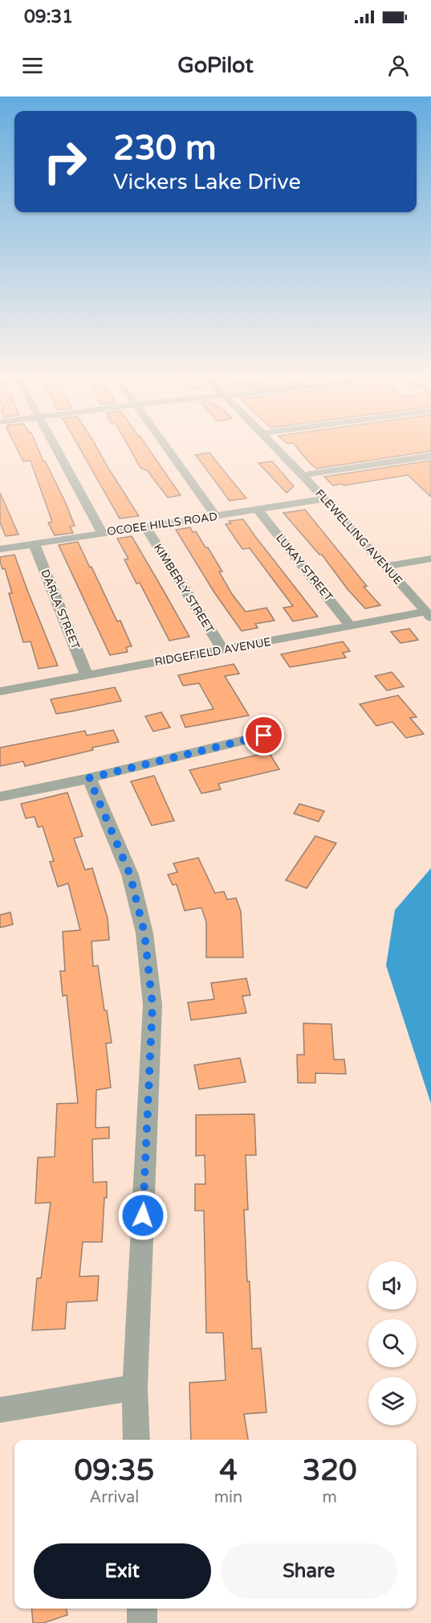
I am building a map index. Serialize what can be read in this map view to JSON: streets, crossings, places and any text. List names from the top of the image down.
{
  "streets": {
    "street": [
      "OCOEE HILLS ROAD",
      "FLEWELLING AVENUE",
      "LUKAY STREET",
      "KIMBERLY STREET",
      "DARLA STREET",
      "RIDGEFIELD AVENUE"
    ]
  },
  "crossings": [
    ["OCOEE HILLS ROAD", "FLEWELLING AVENUE"],
    ["OCOEE HILLS ROAD", "LUKAY STREET"],
    ["OCOEE HILLS ROAD", "KIMBERLY STREET"],
    ["OCOEE HILLS ROAD", "DARLA STREET"],
    ["FLEWELLING AVENUE", "RIDGEFIELD AVENUE"],
    ["LUKAY STREET", "RIDGEFIELD AVENUE"],
    ["KIMBERLY STREET", "RIDGEFIELD AVENUE"],
    ["DARLA STREET", "RIDGEFIELD AVENUE"]
  ],
  "page": {
    "status": "09:31",
    "header": "GoPilot",
    "turn": ["230 m", "Vickers Lake Drive"],
    "eta": [
      "09:35",
      "Arrival",
      "4",
      "min",
      "320",
      "m"
    ],
    "buttons": ["Exit", "Share"]
  }
}
